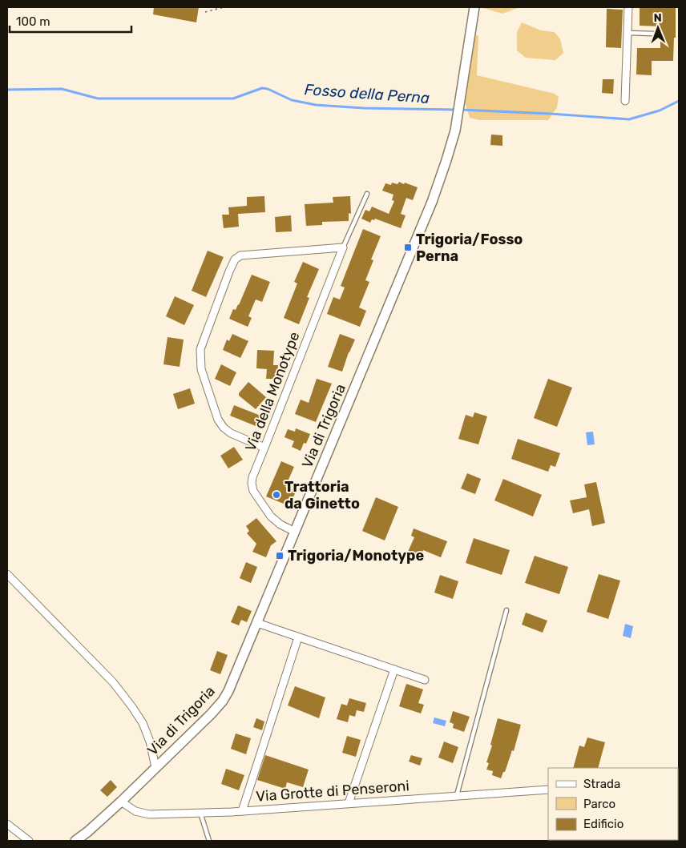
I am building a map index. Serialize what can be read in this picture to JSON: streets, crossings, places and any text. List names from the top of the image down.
{
  "streets": {
    "street": ["Via della Monotype", "Via di Trigoria", "Via Grotte di Penseroni"]
  },
  "crossings": [
    ["Via della Monotype", "Via di Trigoria"],
    ["Via di Trigoria", "Via Grotte di Penseroni"]
  ],
  "water": ["Fosso della Perna"],
  "places": {
    "transit": ["Trigoria/Fosso Perna", "Trigoria/Monotype"],
    "other": ["Trattoria da Ginetto"]
  },
  "legend": ["Strada", "Parco", "Edificio"],
  "scale_bar": "100 m",
  "north": "top"
}
